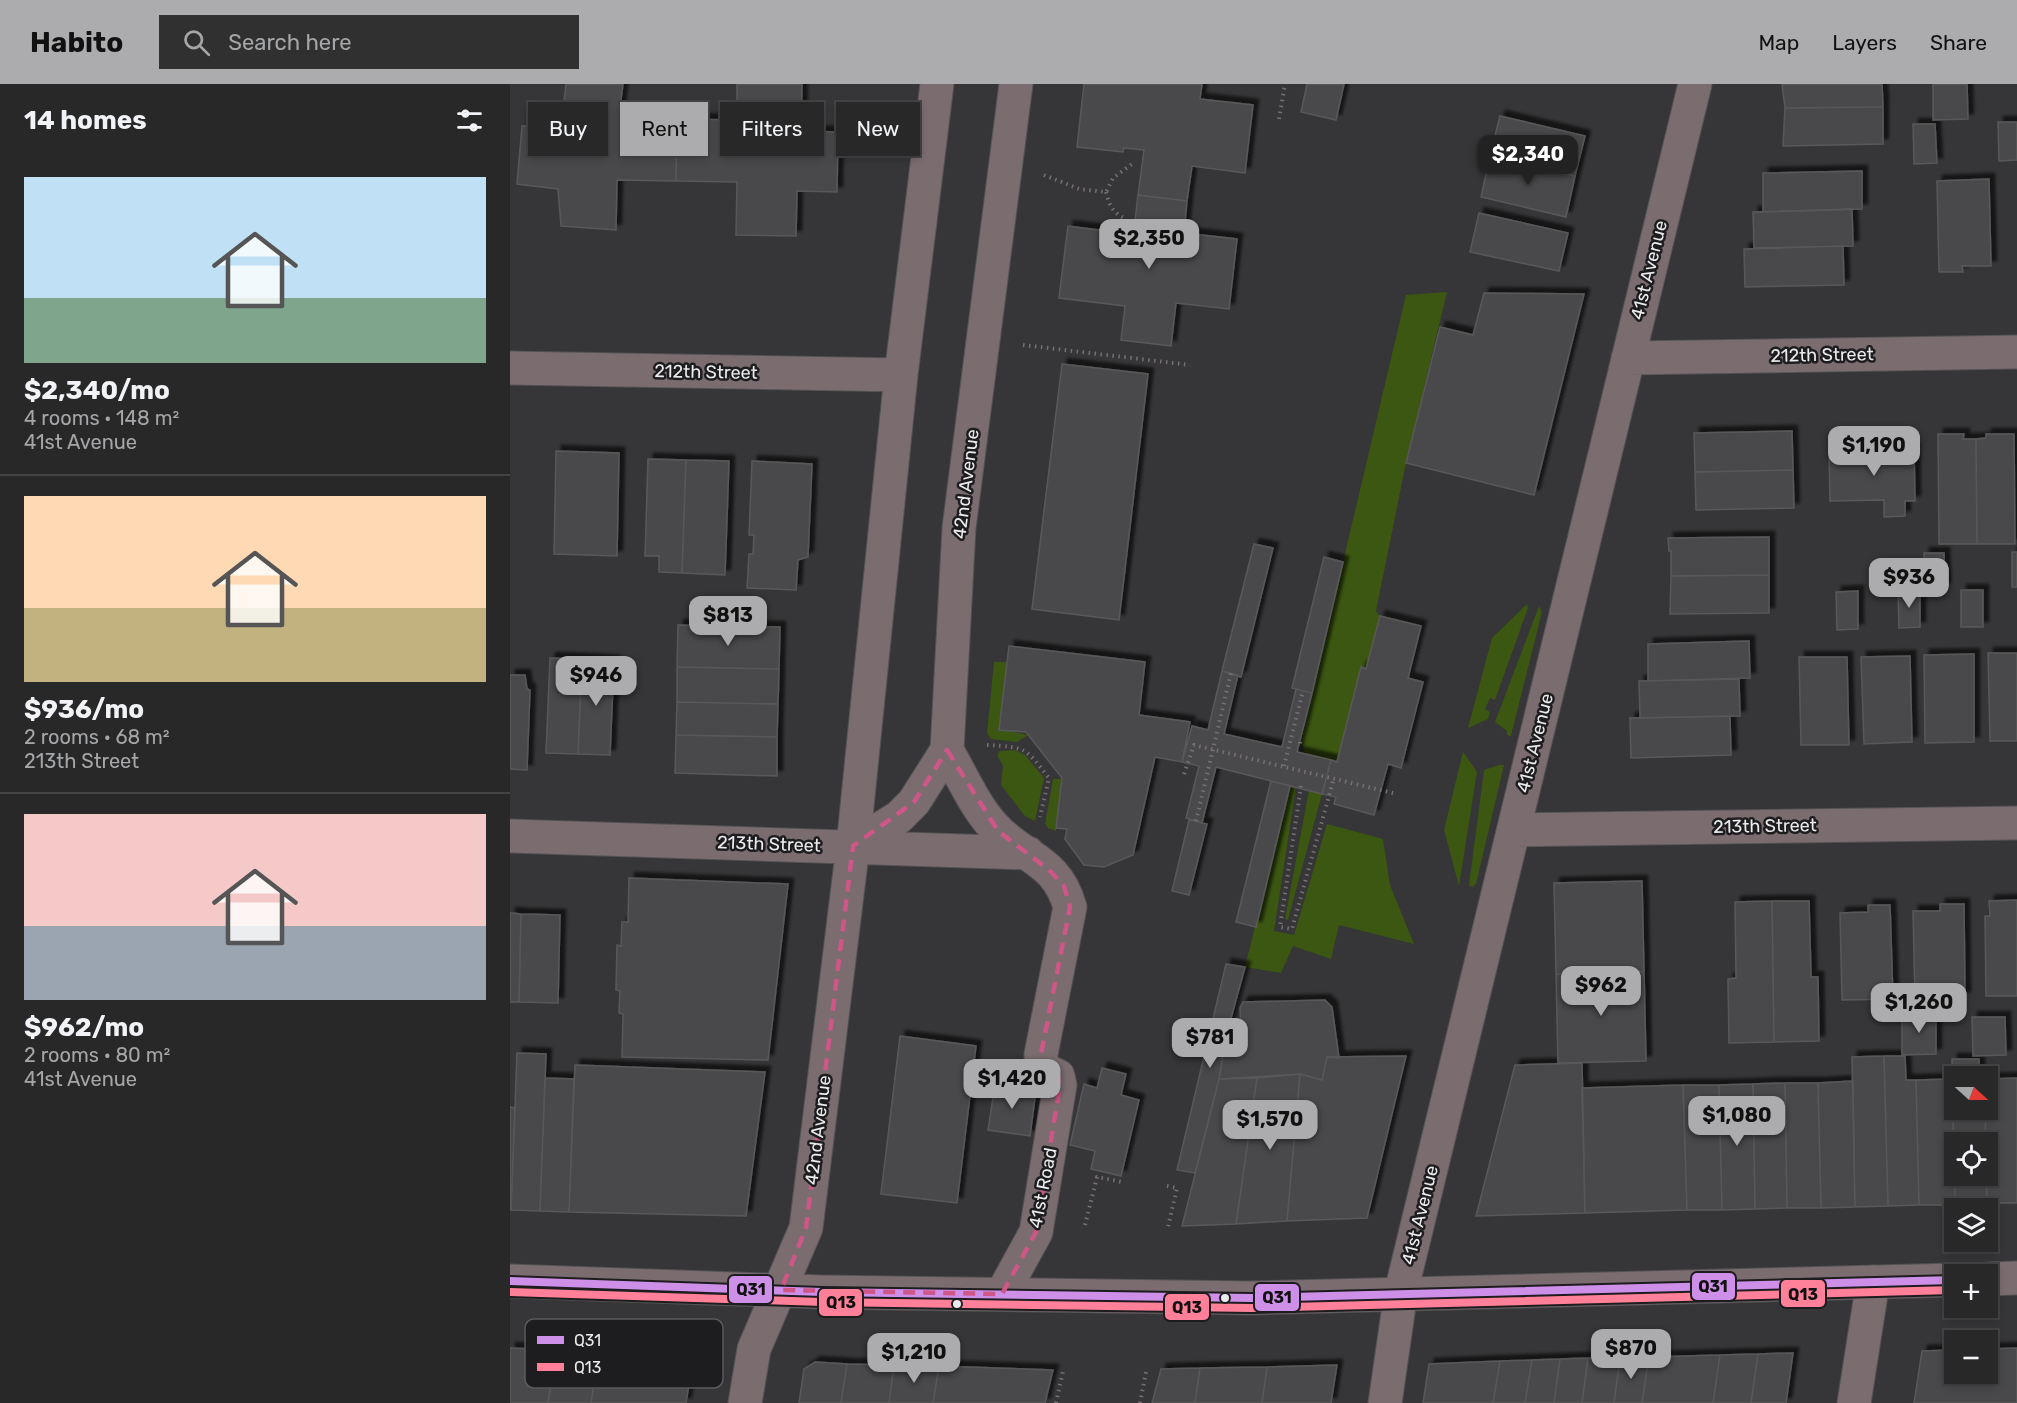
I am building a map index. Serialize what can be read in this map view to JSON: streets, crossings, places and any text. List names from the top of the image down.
{
  "streets": {
    "street": [
      "41st Avenue",
      "212th Street",
      "42nd Avenue",
      "213th Street",
      "41st Road"
    ]
  },
  "crossings": [
    ["41st Avenue", "212th Street"],
    ["41st Avenue", "213th Street"],
    ["212th Street", "42nd Avenue"],
    ["42nd Avenue", "213th Street"],
    ["213th Street", "41st Road"]
  ],
  "lines": ["transit line Q31", "transit line Q13"],
  "legend": ["Q31", "Q13"],
  "north": "right",
  "page": {
    "header": "Habito",
    "search": "Search here",
    "nav": ["Map", "Layers", "Share"],
    "heading": "14 homes",
    "chip": [
      "Buy",
      "Rent",
      "Filters",
      "New"
    ],
    "price": [
      "$2,340",
      "$2,350",
      "$1,190",
      "$936",
      "$813",
      "$946",
      "$962",
      "$1,260",
      "$781",
      "$1,420",
      "$1,080",
      "$1,570",
      "$870",
      "$1,210"
    ],
    "list": [
      {
        "name": "$2,340/mo",
        "note": "4 rooms · 148 m² · 41st Avenue"
      },
      {
        "name": "$936/mo",
        "note": "2 rooms · 68 m² · 213th Street"
      },
      {
        "name": "$962/mo",
        "note": "2 rooms · 80 m² · 41st Avenue"
      }
    ],
    "map_buttons": ["+", "−"]
  }
}
